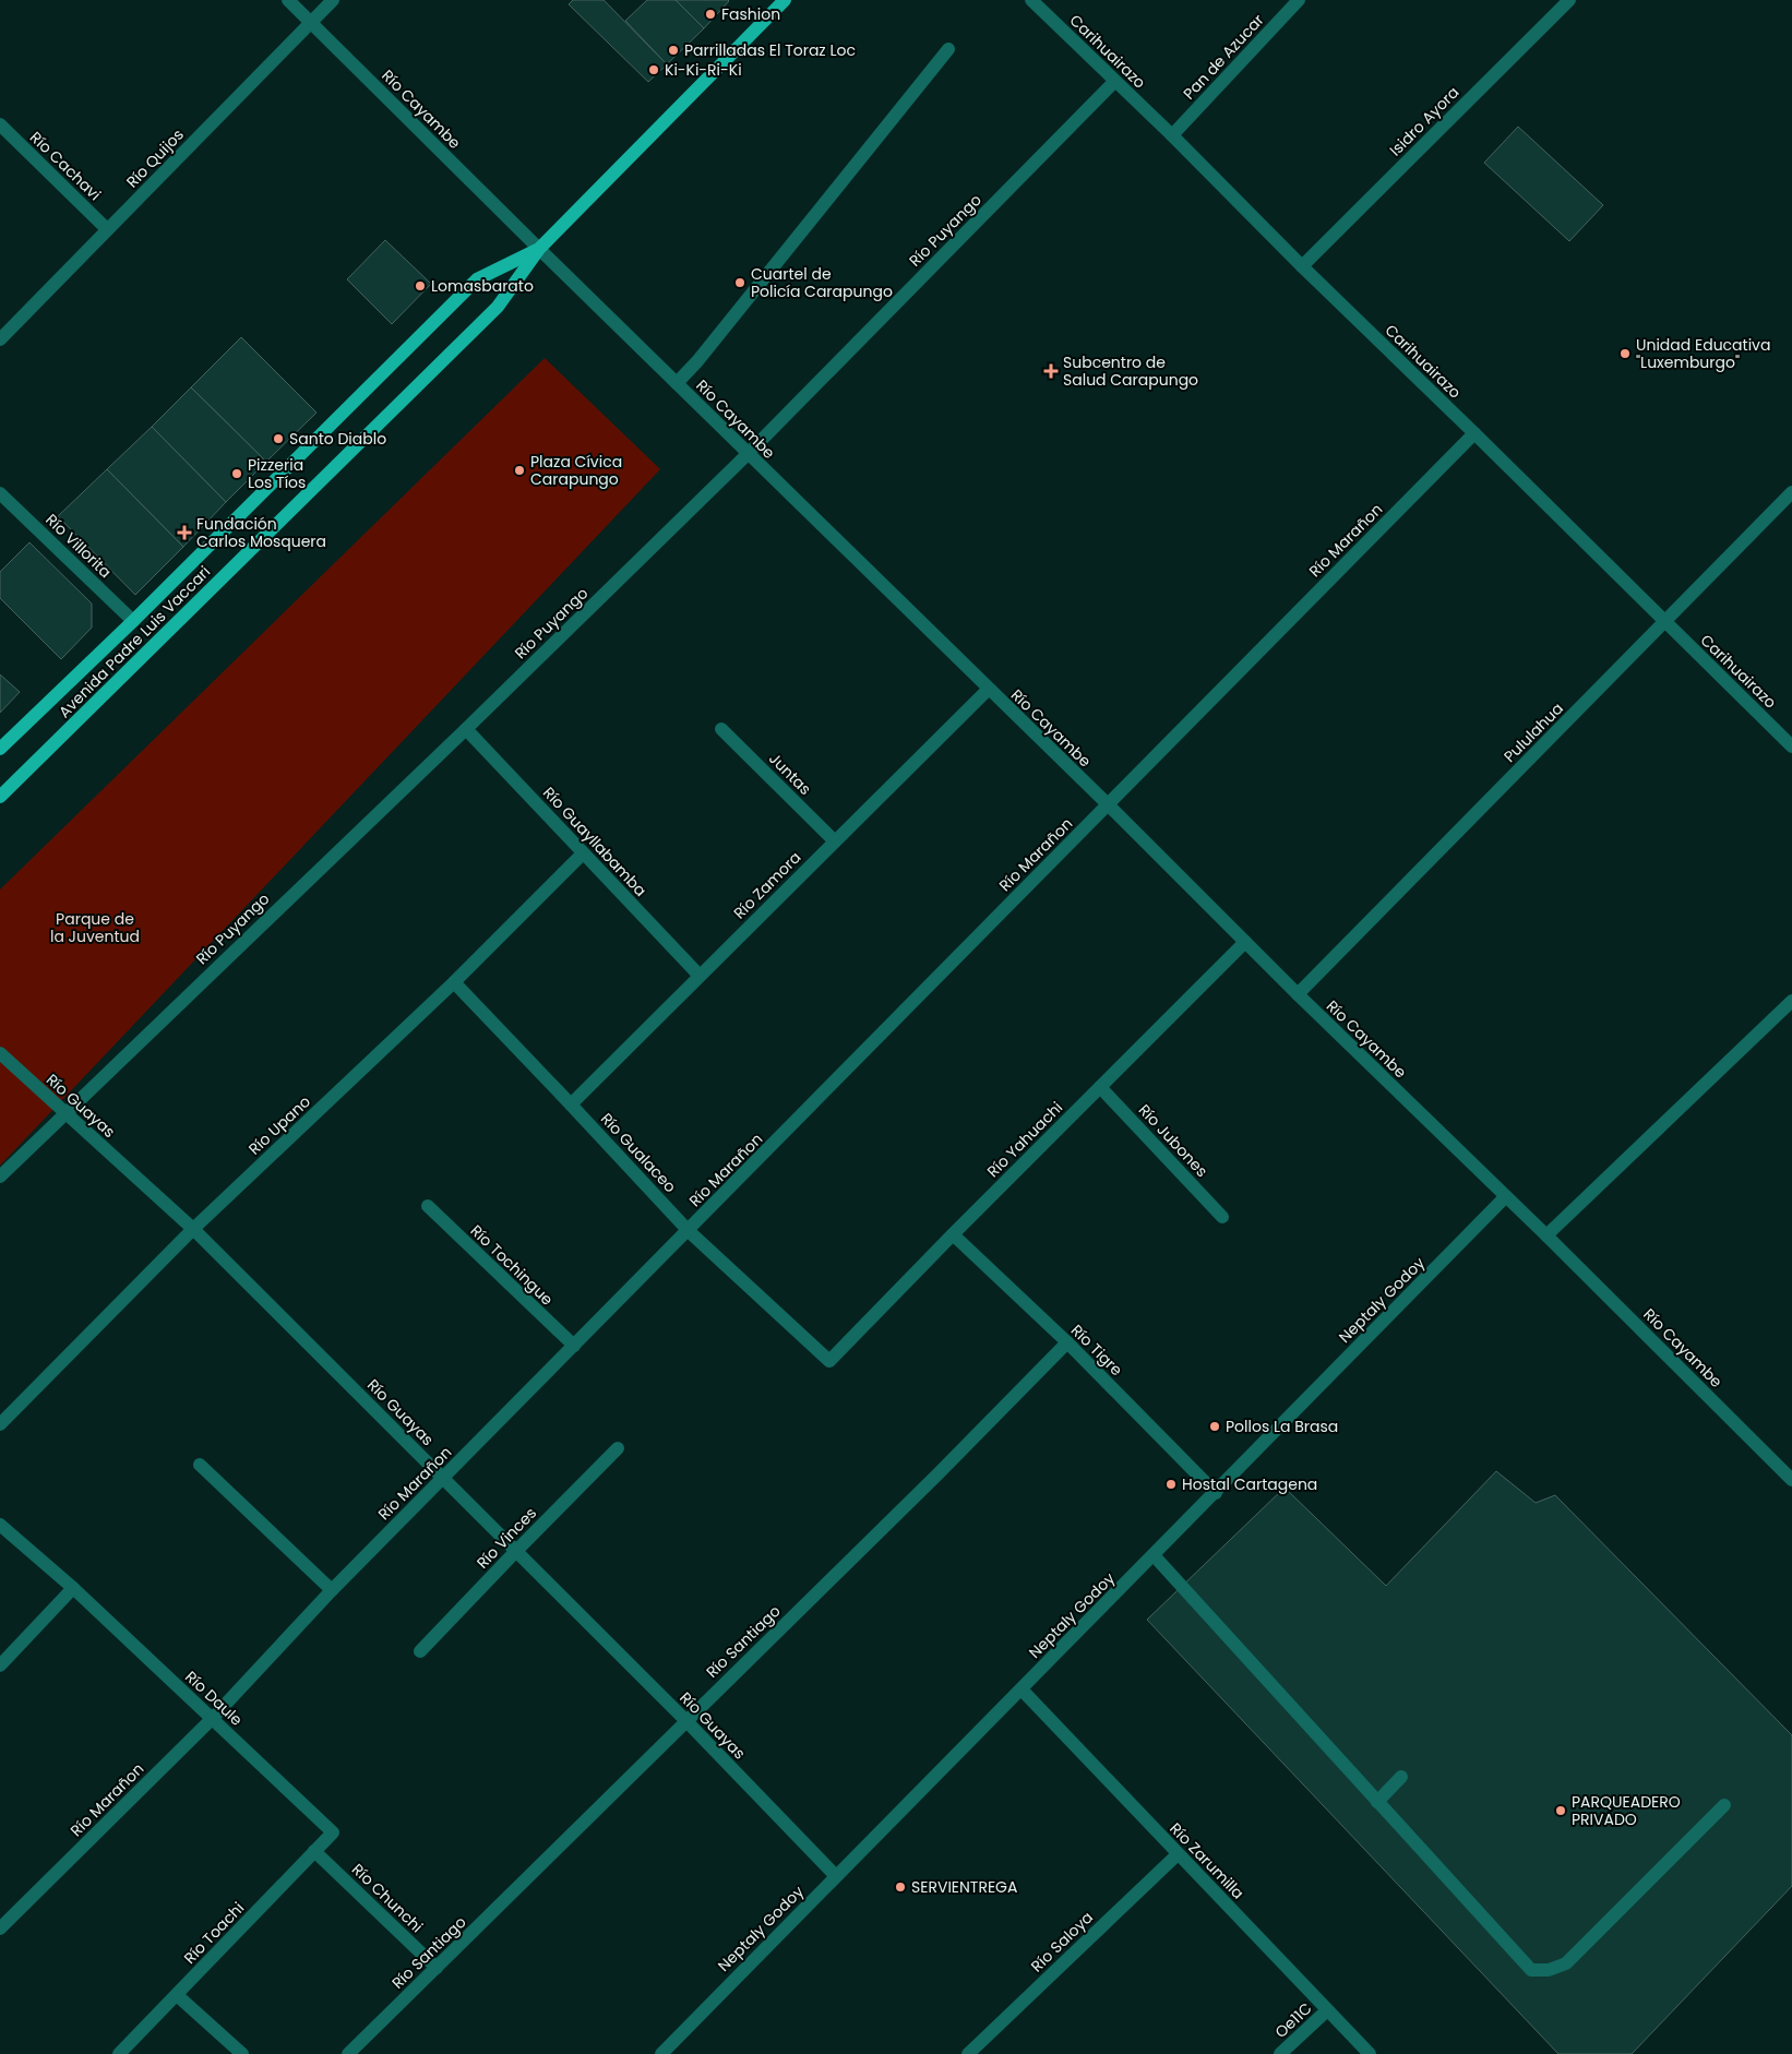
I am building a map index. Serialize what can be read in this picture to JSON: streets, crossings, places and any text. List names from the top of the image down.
{
  "streets": {
    "main road": ["Avenida Padre Luis Vaccari"],
    "street": [
      "Carihuairazo",
      "Pan de Azucar",
      "Río Cayambe",
      "Isidro Ayora",
      "Río Quijos",
      "Río Cachavi",
      "Río Puyango",
      "Río Marañon",
      "Río Villorita",
      "Pululahua",
      "Juntas",
      "Río Guayllabamba",
      "Río Zamora",
      "Río Guayas",
      "Río Upano",
      "Río Yahuachi",
      "Río Jubones",
      "Río Gualaceo",
      "Río Tochingue",
      "Neptaly Godoy",
      "Río Tigre",
      "Río Vinces",
      "Río Santiago",
      "Río Daule",
      "Río Zarumilla",
      "Río Chunchi",
      "Río Toachi",
      "Río Saloya",
      "Oe11C"
    ]
  },
  "crossings": [
    ["Carihuairazo", "Pan de Azucar"],
    ["Carihuairazo", "Isidro Ayora"],
    ["Carihuairazo", "Río Puyango"],
    ["Carihuairazo", "Río Marañon"],
    ["Carihuairazo", "Pululahua"],
    ["Río Cayambe", "Río Quijos"],
    ["Río Cayambe", "Río Puyango"],
    ["Río Cayambe", "Río Marañon"],
    ["Río Cayambe", "Avenida Padre Luis Vaccari"],
    ["Río Cayambe", "Pululahua"],
    ["Río Cayambe", "Río Zamora"],
    ["Río Cayambe", "Río Yahuachi"],
    ["Río Cayambe", "Neptaly Godoy"],
    ["Río Quijos", "Río Cachavi"],
    ["Río Puyango", "Río Guayllabamba"],
    ["Río Puyango", "Río Guayas"],
    ["Río Marañon", "Río Guayas"],
    ["Río Marañon", "Río Gualaceo"],
    ["Río Marañon", "Río Tochingue"],
    ["Río Marañon", "Río Daule"],
    ["Río Villorita", "Avenida Padre Luis Vaccari"],
    ["Juntas", "Río Zamora"],
    ["Río Guayllabamba", "Río Zamora"],
    ["Río Guayllabamba", "Río Upano"],
    ["Río Zamora", "Río Gualaceo"],
    ["Río Guayas", "Río Upano"],
    ["Río Guayas", "Neptaly Godoy"],
    ["Río Guayas", "Río Vinces"],
    ["Río Guayas", "Río Santiago"],
    ["Río Upano", "Río Gualaceo"],
    ["Río Yahuachi", "Río Jubones"],
    ["Río Yahuachi", "Río Gualaceo"],
    ["Río Yahuachi", "Río Tigre"],
    ["Neptaly Godoy", "Río Tigre"],
    ["Neptaly Godoy", "Río Zarumilla"],
    ["Río Tigre", "Río Santiago"],
    ["Río Santiago", "Río Chunchi"],
    ["Río Daule", "Río Toachi"],
    ["Río Zarumilla", "Río Saloya"],
    ["Río Zarumilla", "Oe11C"],
    ["Río Chunchi", "Río Toachi"]
  ],
  "parks": ["Parque de la Juventud"],
  "places": {
    "other": [
      "Fashion",
      "Parrilladas El Toraz Loc",
      "Ki-Ki-Ri-Ki",
      "Cuartel de Policía Carapungo",
      "Lomasbarato",
      "Unidad Educativa \"Luxemburgo\"",
      "Santo Diablo",
      "Plaza Cívica Carapungo",
      "Pizzeria Los Tíos",
      "Pollos La Brasa",
      "Hostal Cartagena",
      "PARQUEADERO PRIVADO",
      "SERVIENTREGA"
    ],
    "health": ["Subcentro de Salud Carapungo", "Fundación Carlos Mosquera"]
  }
}
